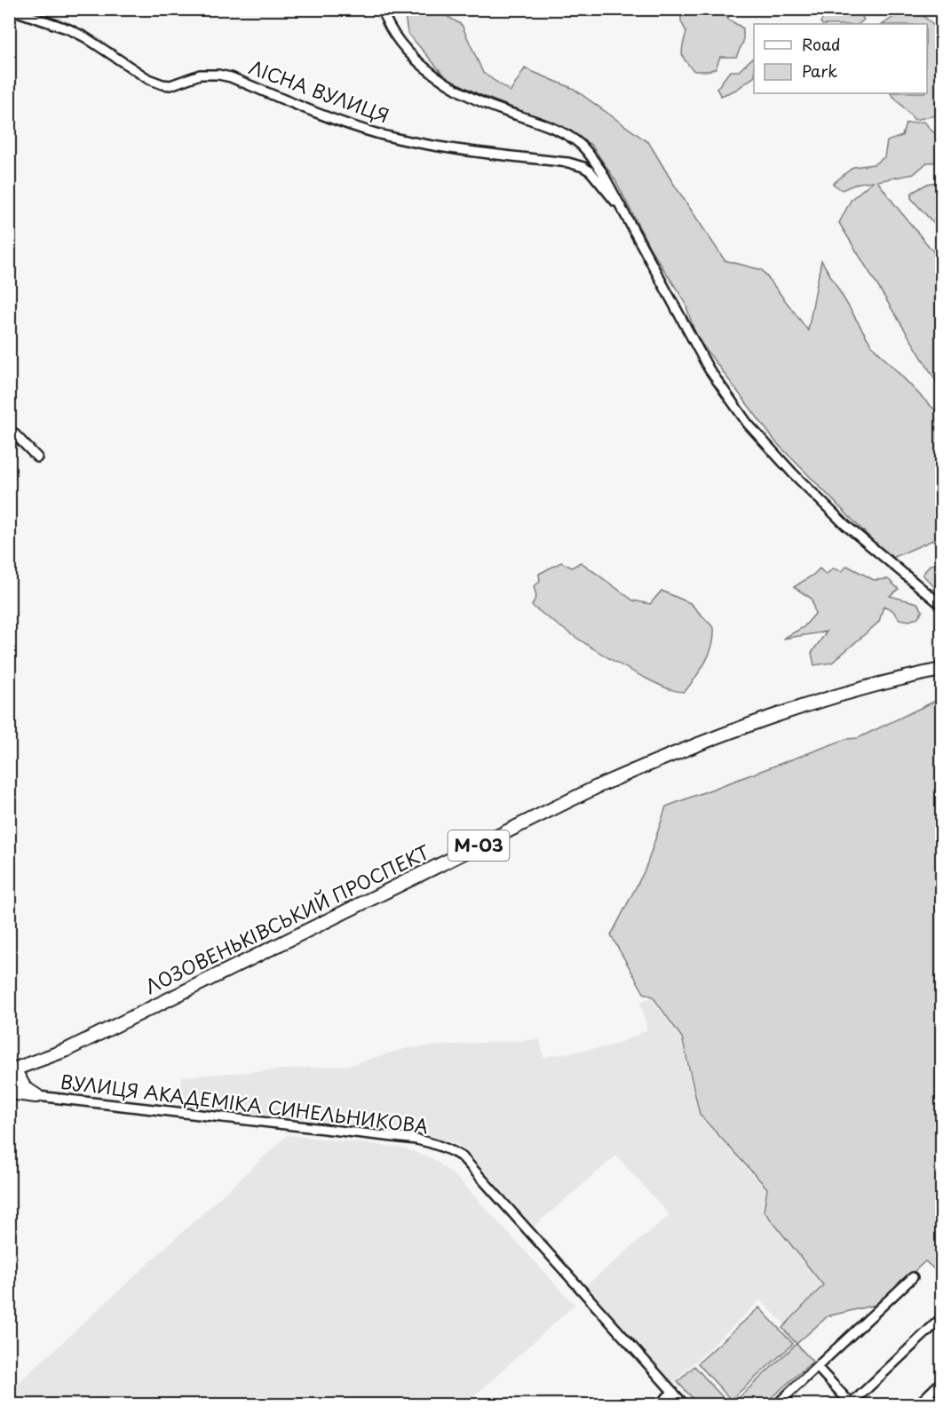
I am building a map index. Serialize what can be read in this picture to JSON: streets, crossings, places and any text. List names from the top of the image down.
{
  "streets": {
    "highway": ["М-03", "ЛОЗОВЕНЬКІВСЬКИЙ ПРОСПЕКТ"],
    "street": ["ЛІСНА ВУЛИЦЯ", "ВУЛИЦЯ АКАДЕМІКА СИНЕЛЬНИКОВА"]
  },
  "legend": ["Road", "Park"]
}
